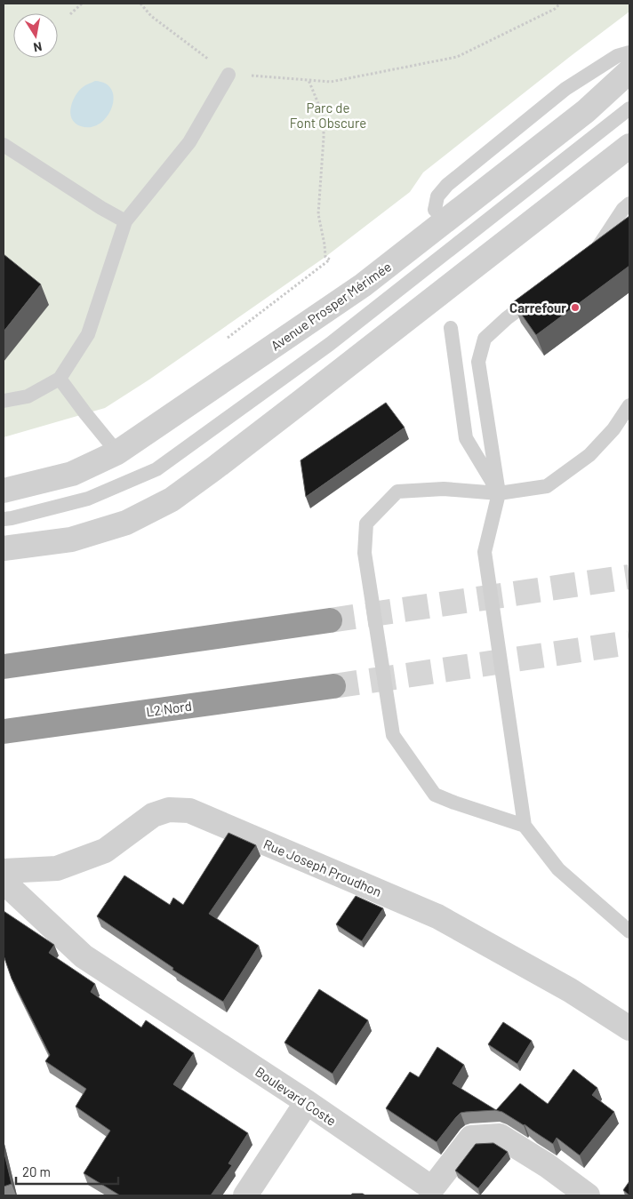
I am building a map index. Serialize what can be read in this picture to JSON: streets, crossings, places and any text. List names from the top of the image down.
{
  "streets": {
    "highway": ["L2 Nord"],
    "street": ["Avenue Prosper Mérimée", "Rue Joseph Proudhon", "Boulevard Coste"]
  },
  "parks": ["Parc de Font Obscure"],
  "places": ["Carrefour"],
  "scale_bar": "20 m",
  "north": "bottom"
}
